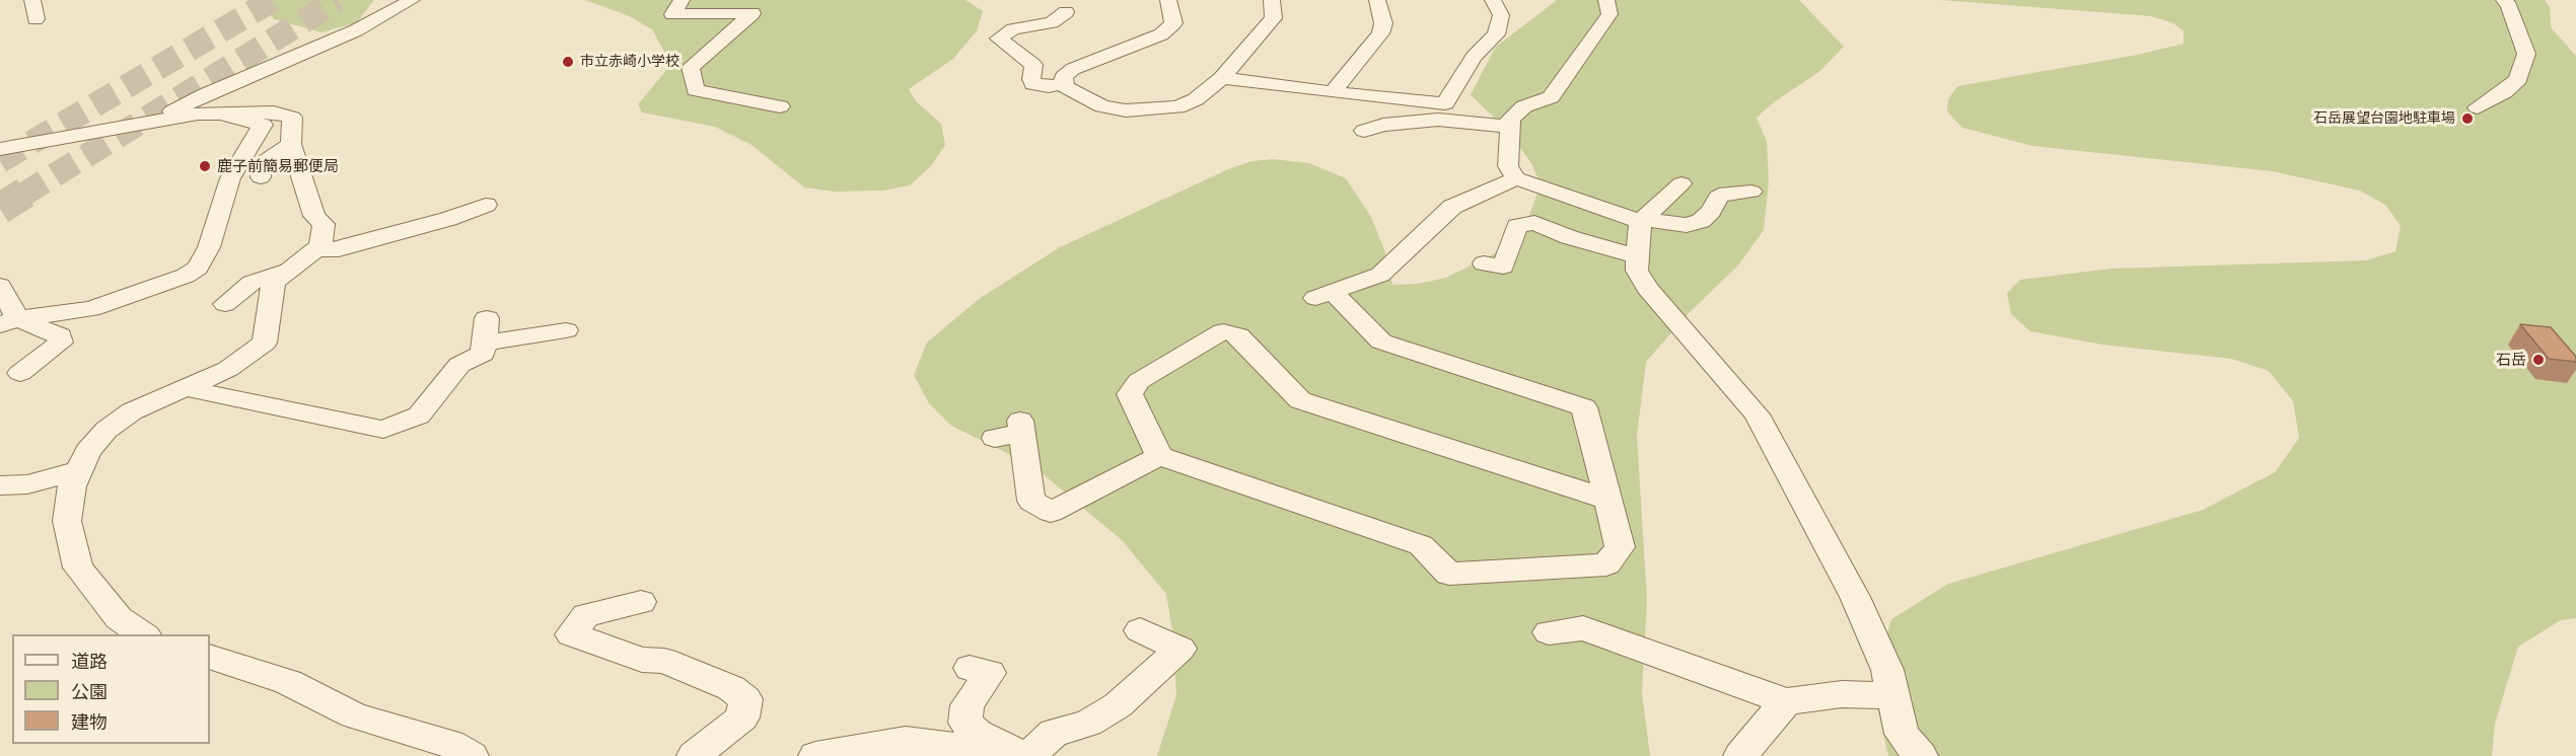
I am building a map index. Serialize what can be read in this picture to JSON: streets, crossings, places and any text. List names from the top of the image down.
{
  "places": [
    "市立赤崎小学校",
    "石岳展望台園地駐車場",
    "鹿子前簡易郵便局",
    "石岳"
  ],
  "legend": ["道路", "公園", "建物"]
}
